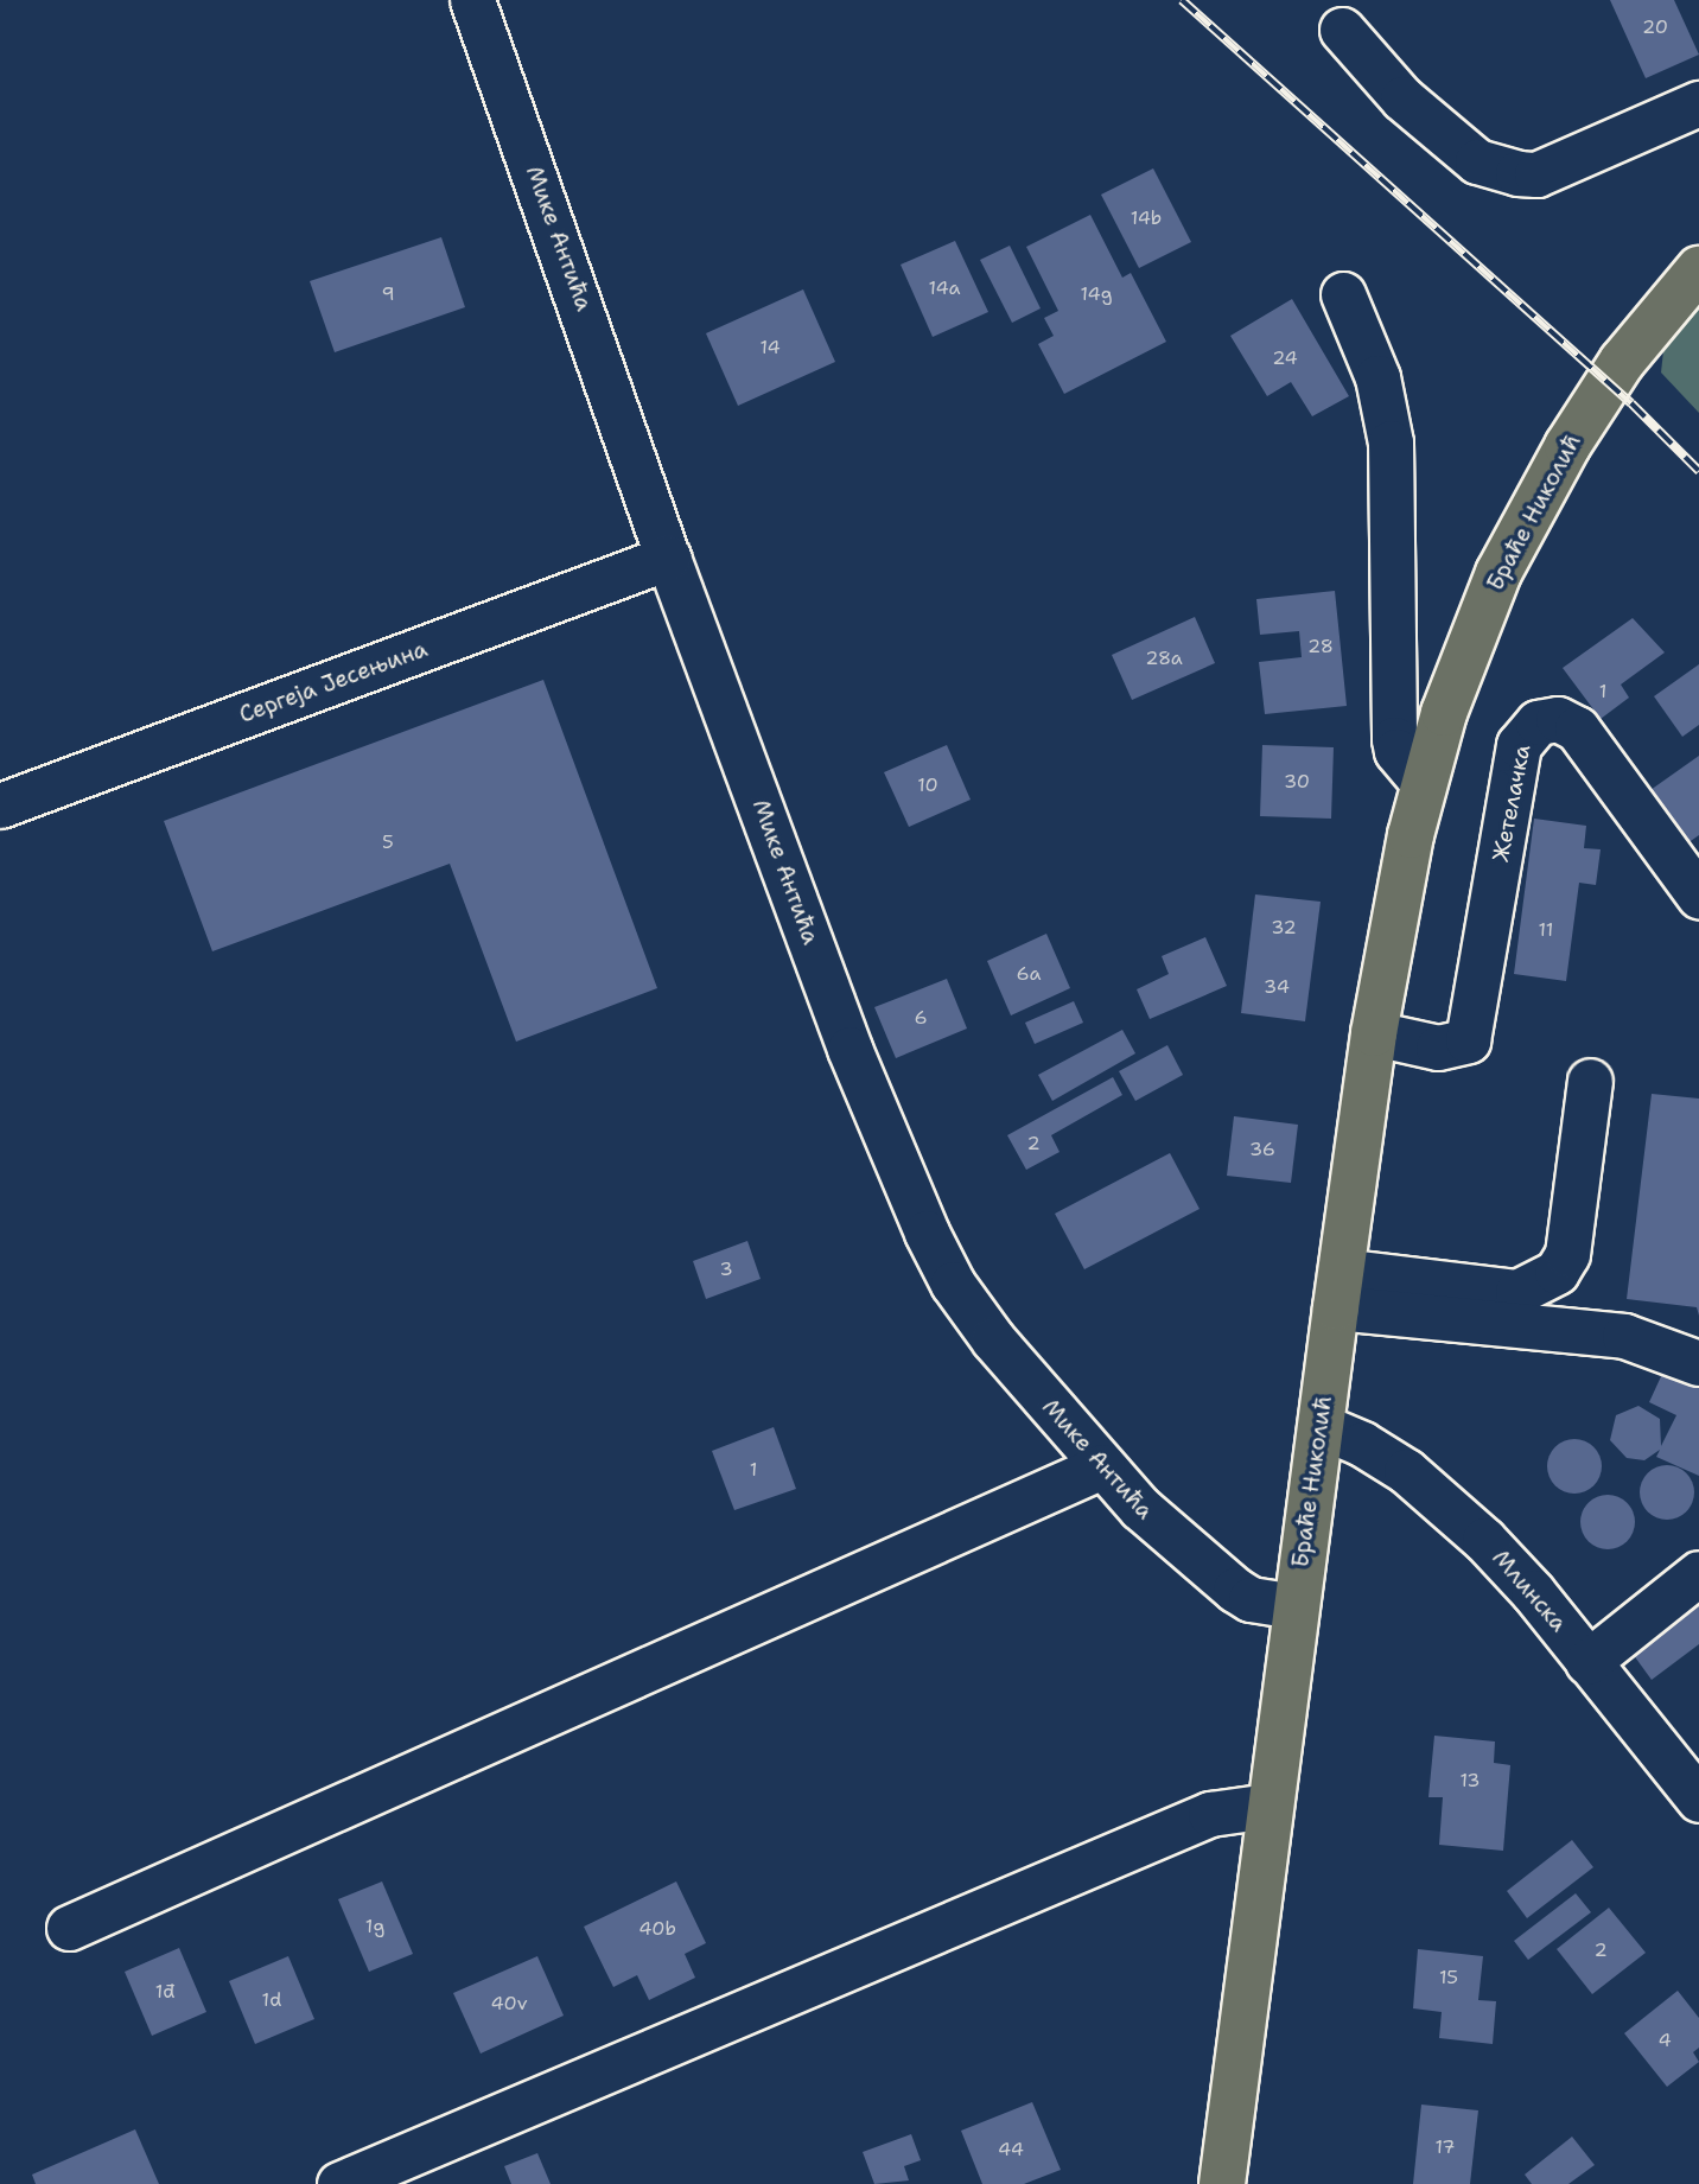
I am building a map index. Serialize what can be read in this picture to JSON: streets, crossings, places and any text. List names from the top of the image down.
{
  "streets": {
    "main road": ["Браће Николић"],
    "street": [
      "Мике Антића",
      "Сергеја Јесењина",
      "Жетелачка",
      "Млинска"
    ]
  },
  "crossings": [
    ["Мике Антића", "Браће Николић"],
    ["Мике Антића", "Сергеја Јесењина"],
    ["Браће Николић", "Жетелачка"],
    ["Браће Николић", "Млинска"]
  ],
  "house_numbers": [
    "20",
    "14b",
    "14a",
    "9",
    "14g",
    "14",
    "24",
    "28",
    "28a",
    "1",
    "30",
    "10",
    "5",
    "32",
    "11",
    "6a",
    "34",
    "6",
    "2",
    "36",
    "3",
    "1",
    "13",
    "1g",
    "40b",
    "2",
    "15",
    "1đ",
    "1d",
    "40v",
    "4",
    "17",
    "44"
  ]
}
